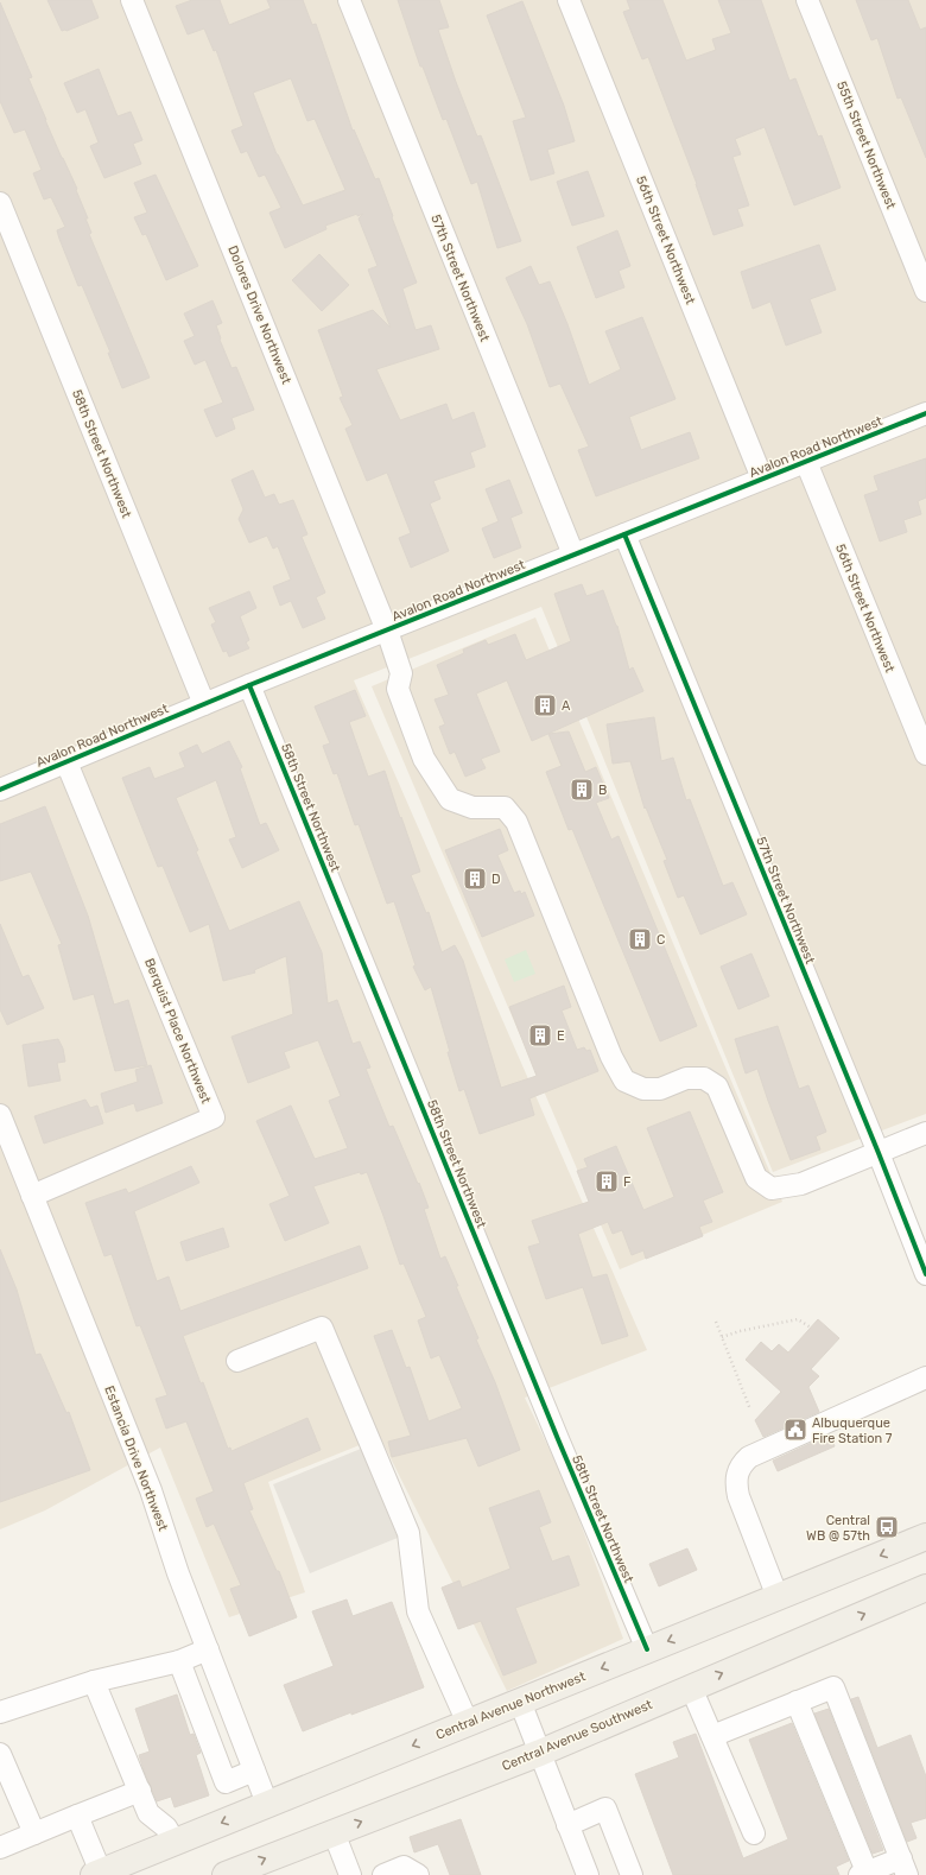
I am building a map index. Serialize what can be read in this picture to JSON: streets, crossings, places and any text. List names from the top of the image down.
{
  "streets": {
    "main road": ["Central Avenue Northwest", "Central Avenue Southwest"],
    "street": [
      "55th Street Northwest",
      "56th Street Northwest",
      "57th Street Northwest",
      "Dolores Drive Northwest",
      "Avalon Road Northwest",
      "58th Street Northwest",
      "Berquist Place Northwest",
      "Estancia Drive Northwest"
    ]
  },
  "crossings": [
    ["56th Street Northwest", "Avalon Road Northwest"],
    ["57th Street Northwest", "Dolores Drive Northwest"],
    ["57th Street Northwest", "Avalon Road Northwest"],
    ["Dolores Drive Northwest", "Avalon Road Northwest"],
    ["Avalon Road Northwest", "58th Street Northwest"],
    ["Avalon Road Northwest", "Berquist Place Northwest"],
    ["58th Street Northwest", "Central Avenue Northwest"],
    ["Berquist Place Northwest", "Estancia Drive Northwest"],
    ["Estancia Drive Northwest", "Central Avenue Northwest"]
  ],
  "one_way": ["Central Avenue Northwest", "Central Avenue Southwest"],
  "places": {
    "building": [
      "A",
      "B",
      "D",
      "C",
      "E",
      "F"
    ],
    "public building": ["Albuquerque Fire Station 7"],
    "bus stop": ["Central WB @ 57th"]
  }
}
